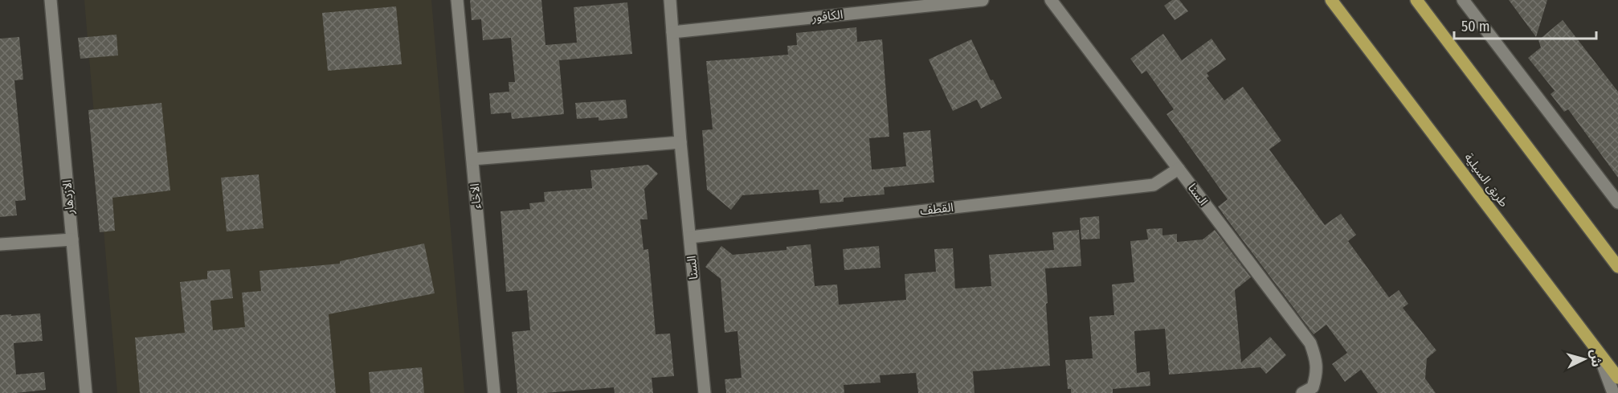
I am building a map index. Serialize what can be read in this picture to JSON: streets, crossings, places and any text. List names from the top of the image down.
{
  "streets": {
    "main road": ["طريق السيلية"],
    "street": [
      "الكافور",
      "السنا",
      "الاخاء",
      "الازدهار",
      "القطف"
    ]
  },
  "crossings": [
    ["الكافور", "السنا"],
    ["السنا", "القطف"]
  ],
  "scale_bar": "50 m",
  "north": "right"
}
